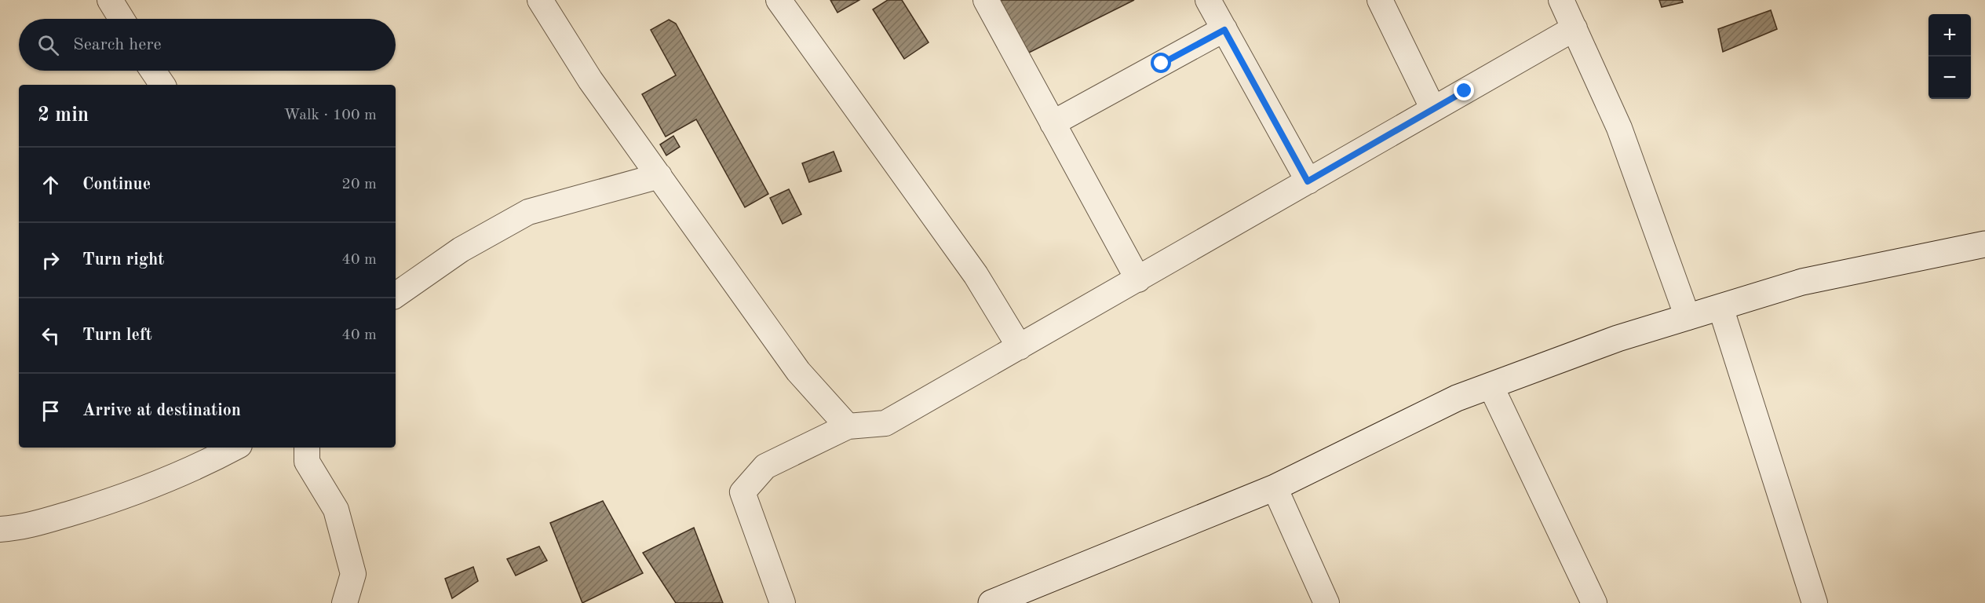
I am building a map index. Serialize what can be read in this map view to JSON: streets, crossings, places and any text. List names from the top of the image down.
{
  "page": {
    "map_buttons": ["+", "−"],
    "search": "Search here",
    "heading": ["2 min", "Walk · 100 m"],
    "list": [
      ["Continue", "20 m"],
      ["Turn right", "40 m"],
      ["Turn left", "40 m"],
      "Arrive at destination"
    ]
  }
}
